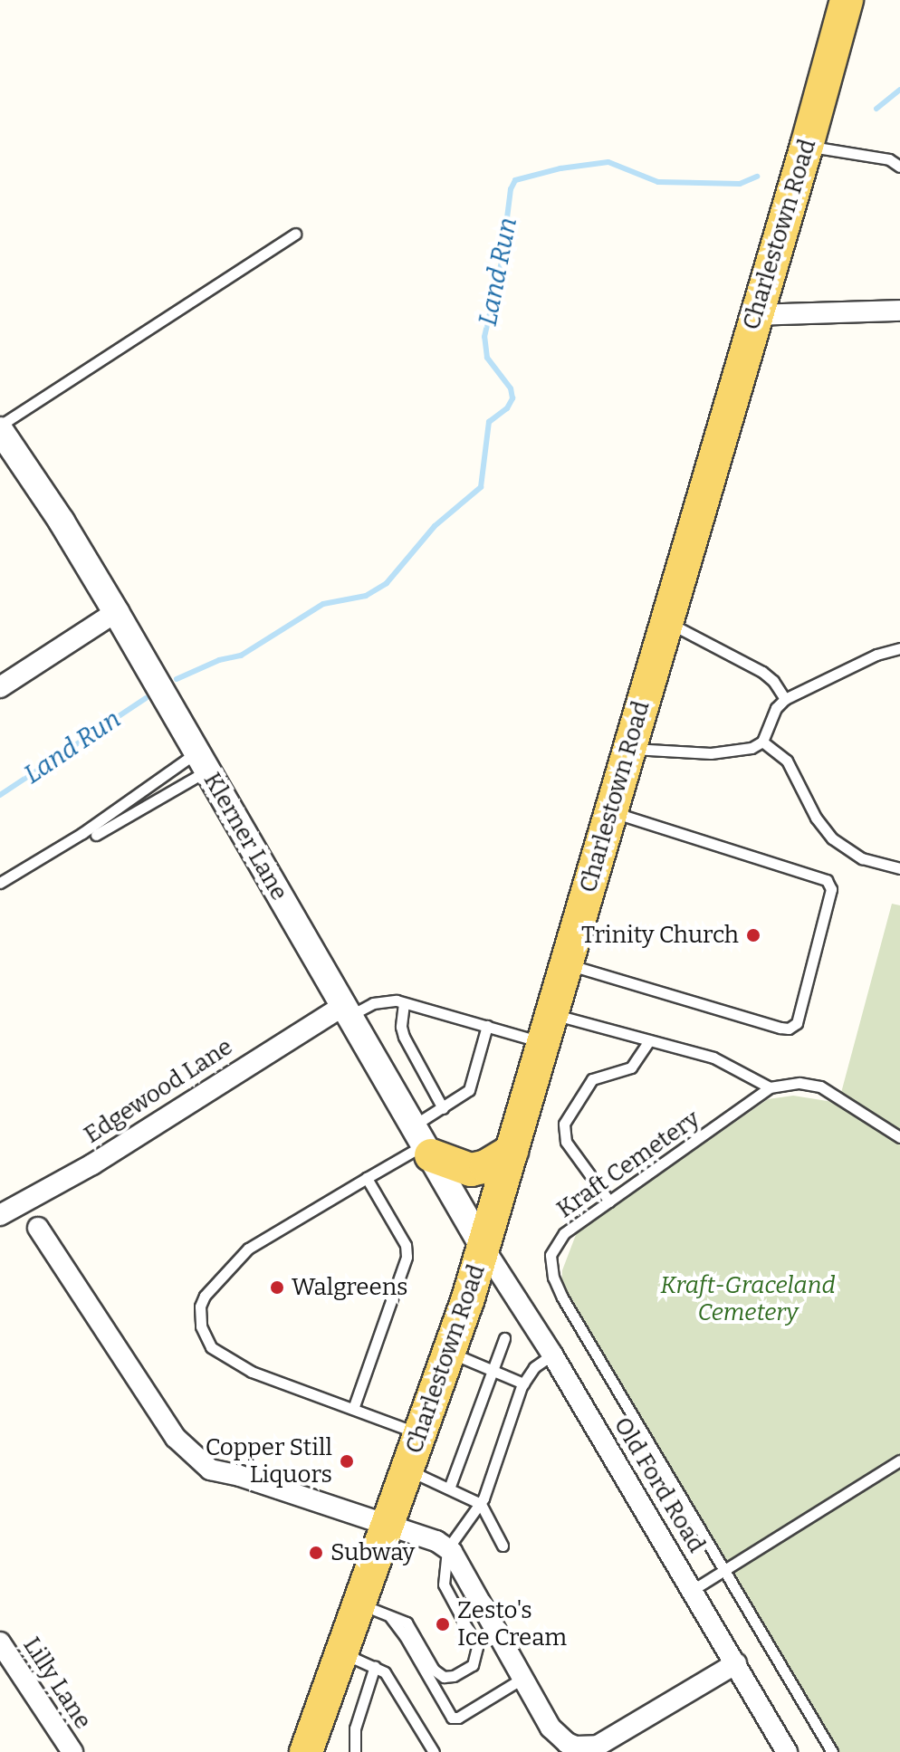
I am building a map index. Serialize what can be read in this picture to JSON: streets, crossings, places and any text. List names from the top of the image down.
{
  "streets": {
    "main road": ["Charlestown Road"],
    "street": [
      "Klerner Lane",
      "Edgewood Lane",
      "Old Ford Road",
      "Lilly Lane"
    ],
    "lane": ["Kraft Cemetery"]
  },
  "crossings": [
    ["Charlestown Road", "Klerner Lane"],
    ["Charlestown Road", "Old Ford Road"],
    ["Klerner Lane", "Edgewood Lane"],
    ["Klerner Lane", "Old Ford Road"]
  ],
  "water": ["Land Run"],
  "parks": ["Kraft-Graceland Cemetery"],
  "places": [
    "Trinity Church",
    "Walgreens",
    "Copper Still Liquors",
    "Subway",
    "Zesto's Ice Cream"
  ]
}
